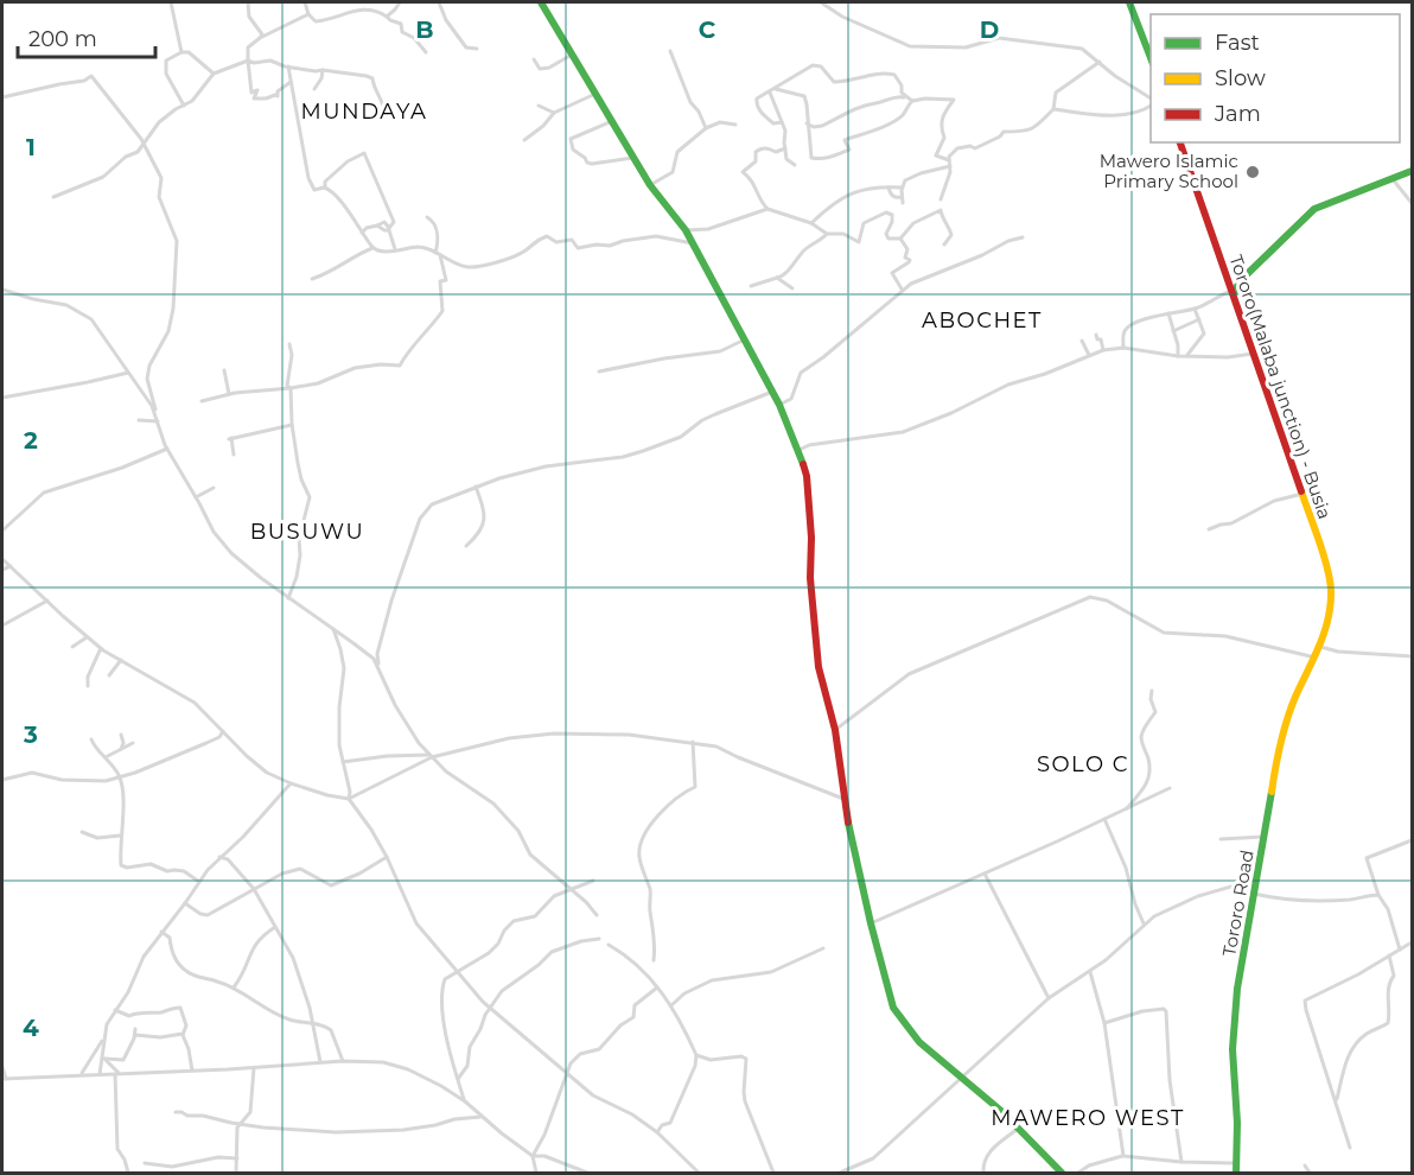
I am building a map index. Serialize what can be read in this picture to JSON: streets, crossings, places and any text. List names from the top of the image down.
{
  "streets": {
    "main road": ["Tororo(Malaba junction) - Busia", "Tororo Road"]
  },
  "crossings": [
    ["Tororo(Malaba junction) - Busia", "Tororo Road"]
  ],
  "districts": [
    "MUNDAYA",
    "ABOCHET",
    "BUSUWU",
    "SOLO C",
    "MAWERO WEST"
  ],
  "places": ["Mawero Islamic Primary School"],
  "legend": ["Fast", "Slow", "Jam"],
  "scale_bar": "200 m",
  "grid": {
    "columns": ["B", "C", "D"],
    "rows": [
      "1",
      "2",
      "3",
      "4"
    ]
  }
}
